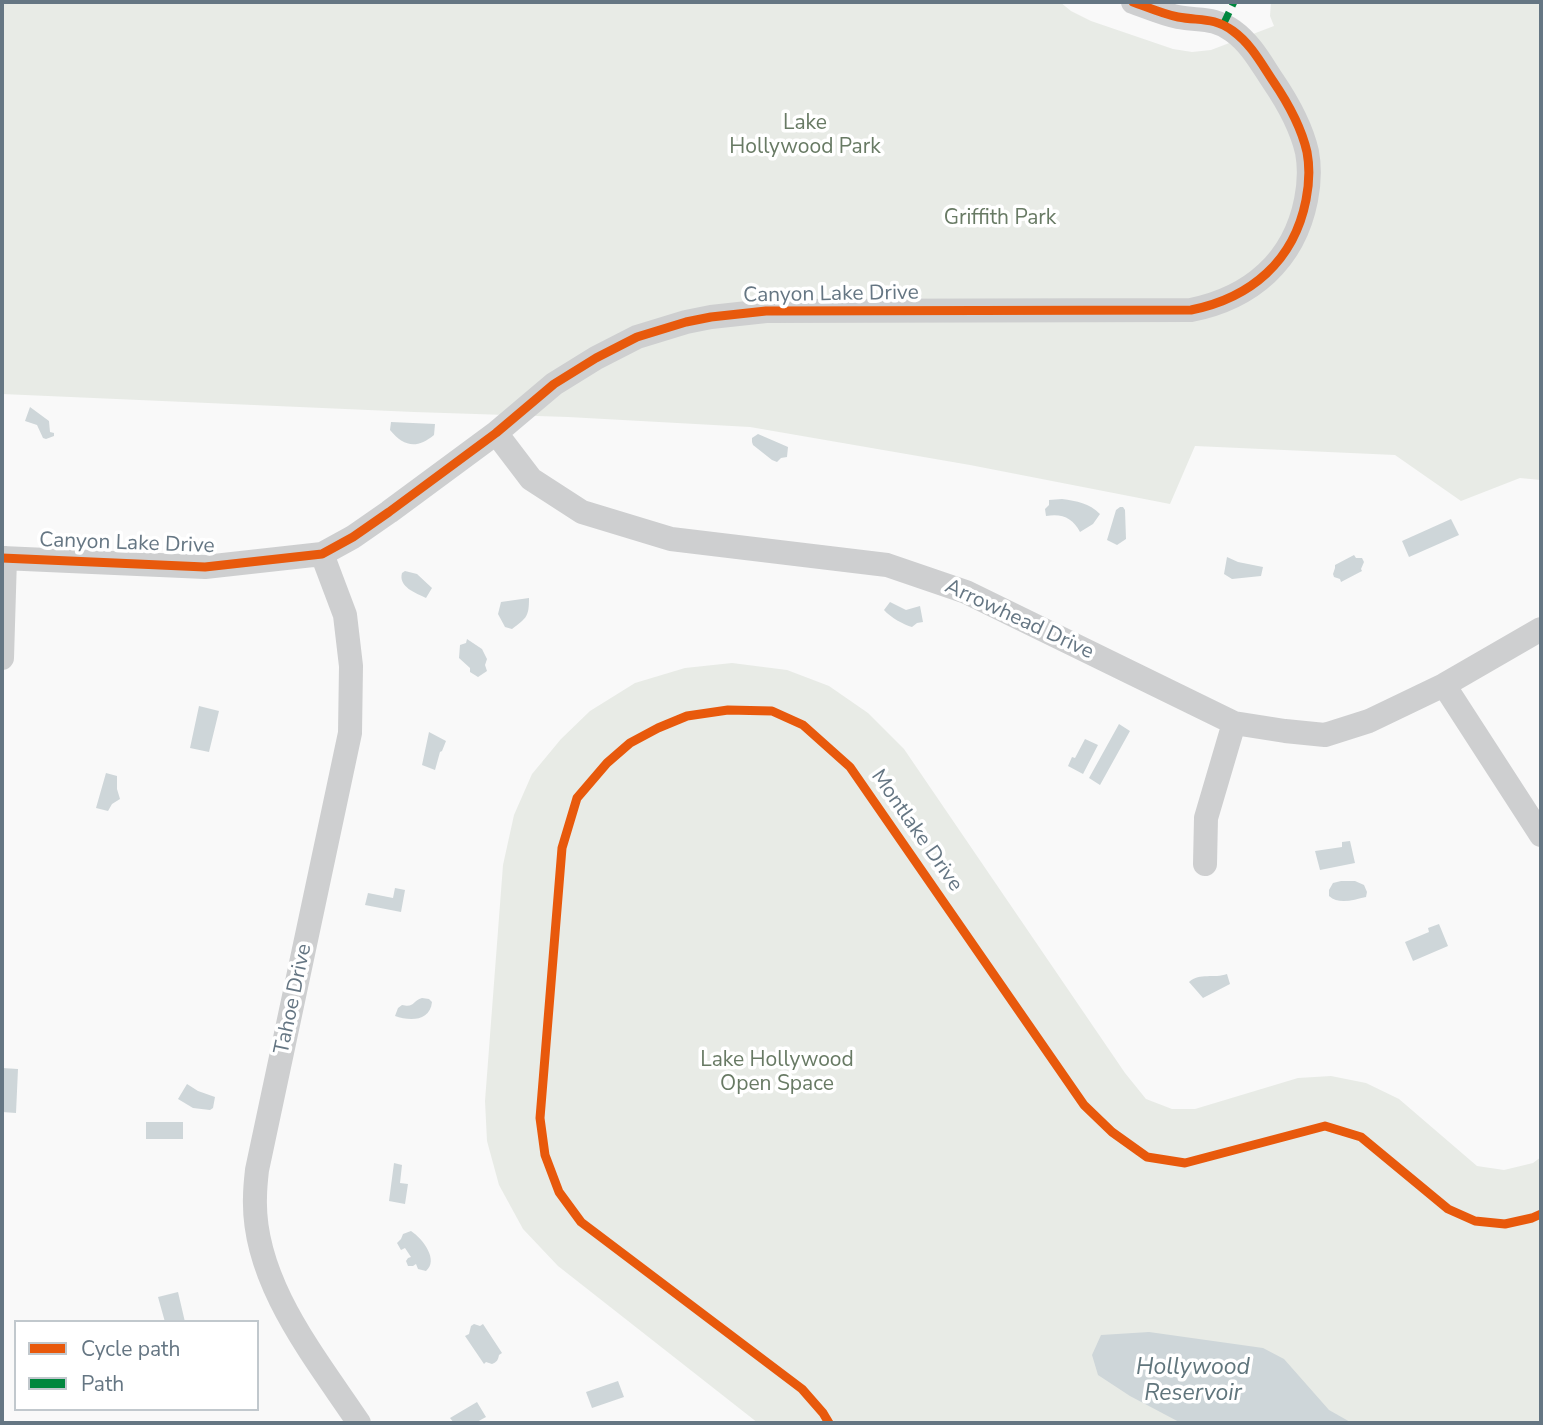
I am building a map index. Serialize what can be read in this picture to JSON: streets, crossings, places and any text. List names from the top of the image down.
{
  "streets": {
    "street": ["Canyon Lake Drive", "Arrowhead Drive", "Tahoe Drive"],
    "cycle path": ["Montlake Drive"]
  },
  "crossings": [
    ["Canyon Lake Drive", "Arrowhead Drive"],
    ["Canyon Lake Drive", "Tahoe Drive"]
  ],
  "water": ["Hollywood Reservoir"],
  "parks": ["Lake Hollywood Park", "Griffith Park", "Lake Hollywood Open Space"],
  "legend": ["Cycle path", "Path"]
}
